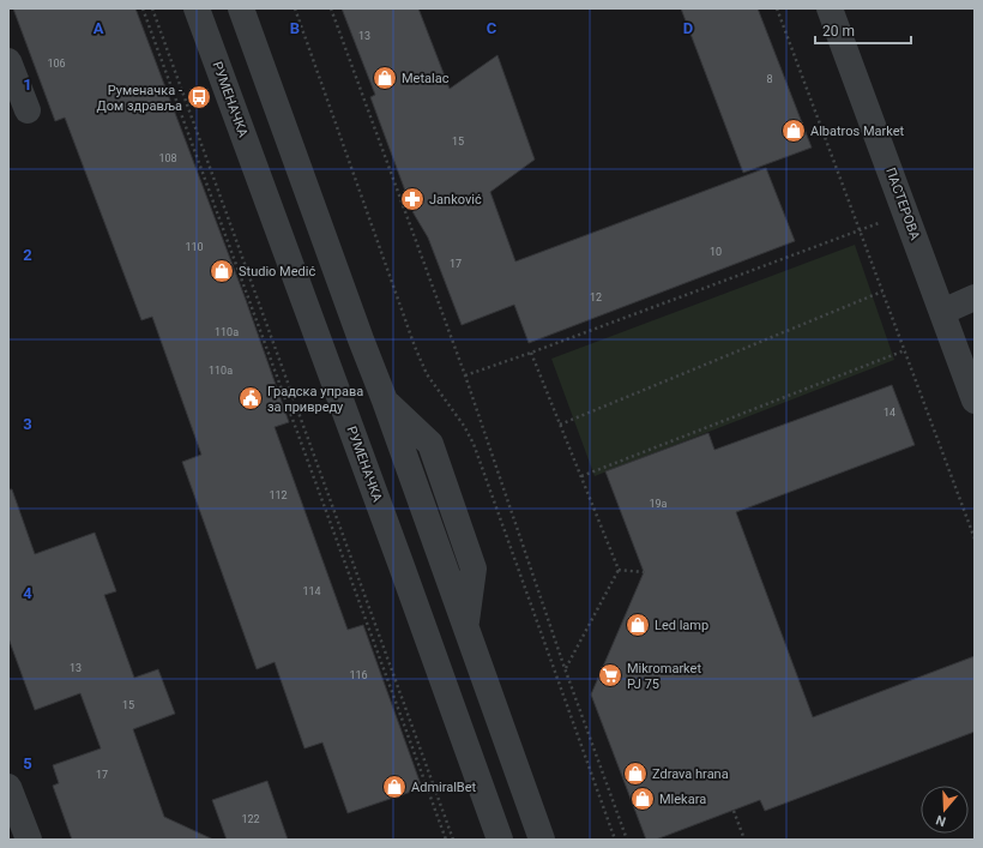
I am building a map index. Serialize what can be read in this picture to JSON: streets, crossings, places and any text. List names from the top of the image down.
{
  "streets": {
    "street": ["РУМЕНАЧКА", "ПАСТЕРОВА"]
  },
  "places": {
    "shop": [
      "Metalac",
      "Albatros Market",
      "Studio Medić",
      "Led lamp",
      "Zdrava hrana",
      "AdmiralBet",
      "Mlekara"
    ],
    "bus stop": ["Руменачка - Дом здравља"],
    "pharmacy": ["Janković"],
    "public building": ["Градска управа за привреду"],
    "supermarket": ["Mikromarket PJ 75"]
  },
  "house_numbers": [
    "13",
    "106",
    "8",
    "15",
    "108",
    "110",
    "10",
    "17",
    "12",
    "110a",
    "110a",
    "14",
    "112",
    "19a",
    "114",
    "13",
    "116",
    "15",
    "17",
    "122"
  ],
  "scale_bar": "20 m",
  "north": "bottom",
  "grid": {
    "columns": [
      "A",
      "B",
      "C",
      "D"
    ],
    "rows": [
      "1",
      "2",
      "3",
      "4",
      "5"
    ]
  }
}
